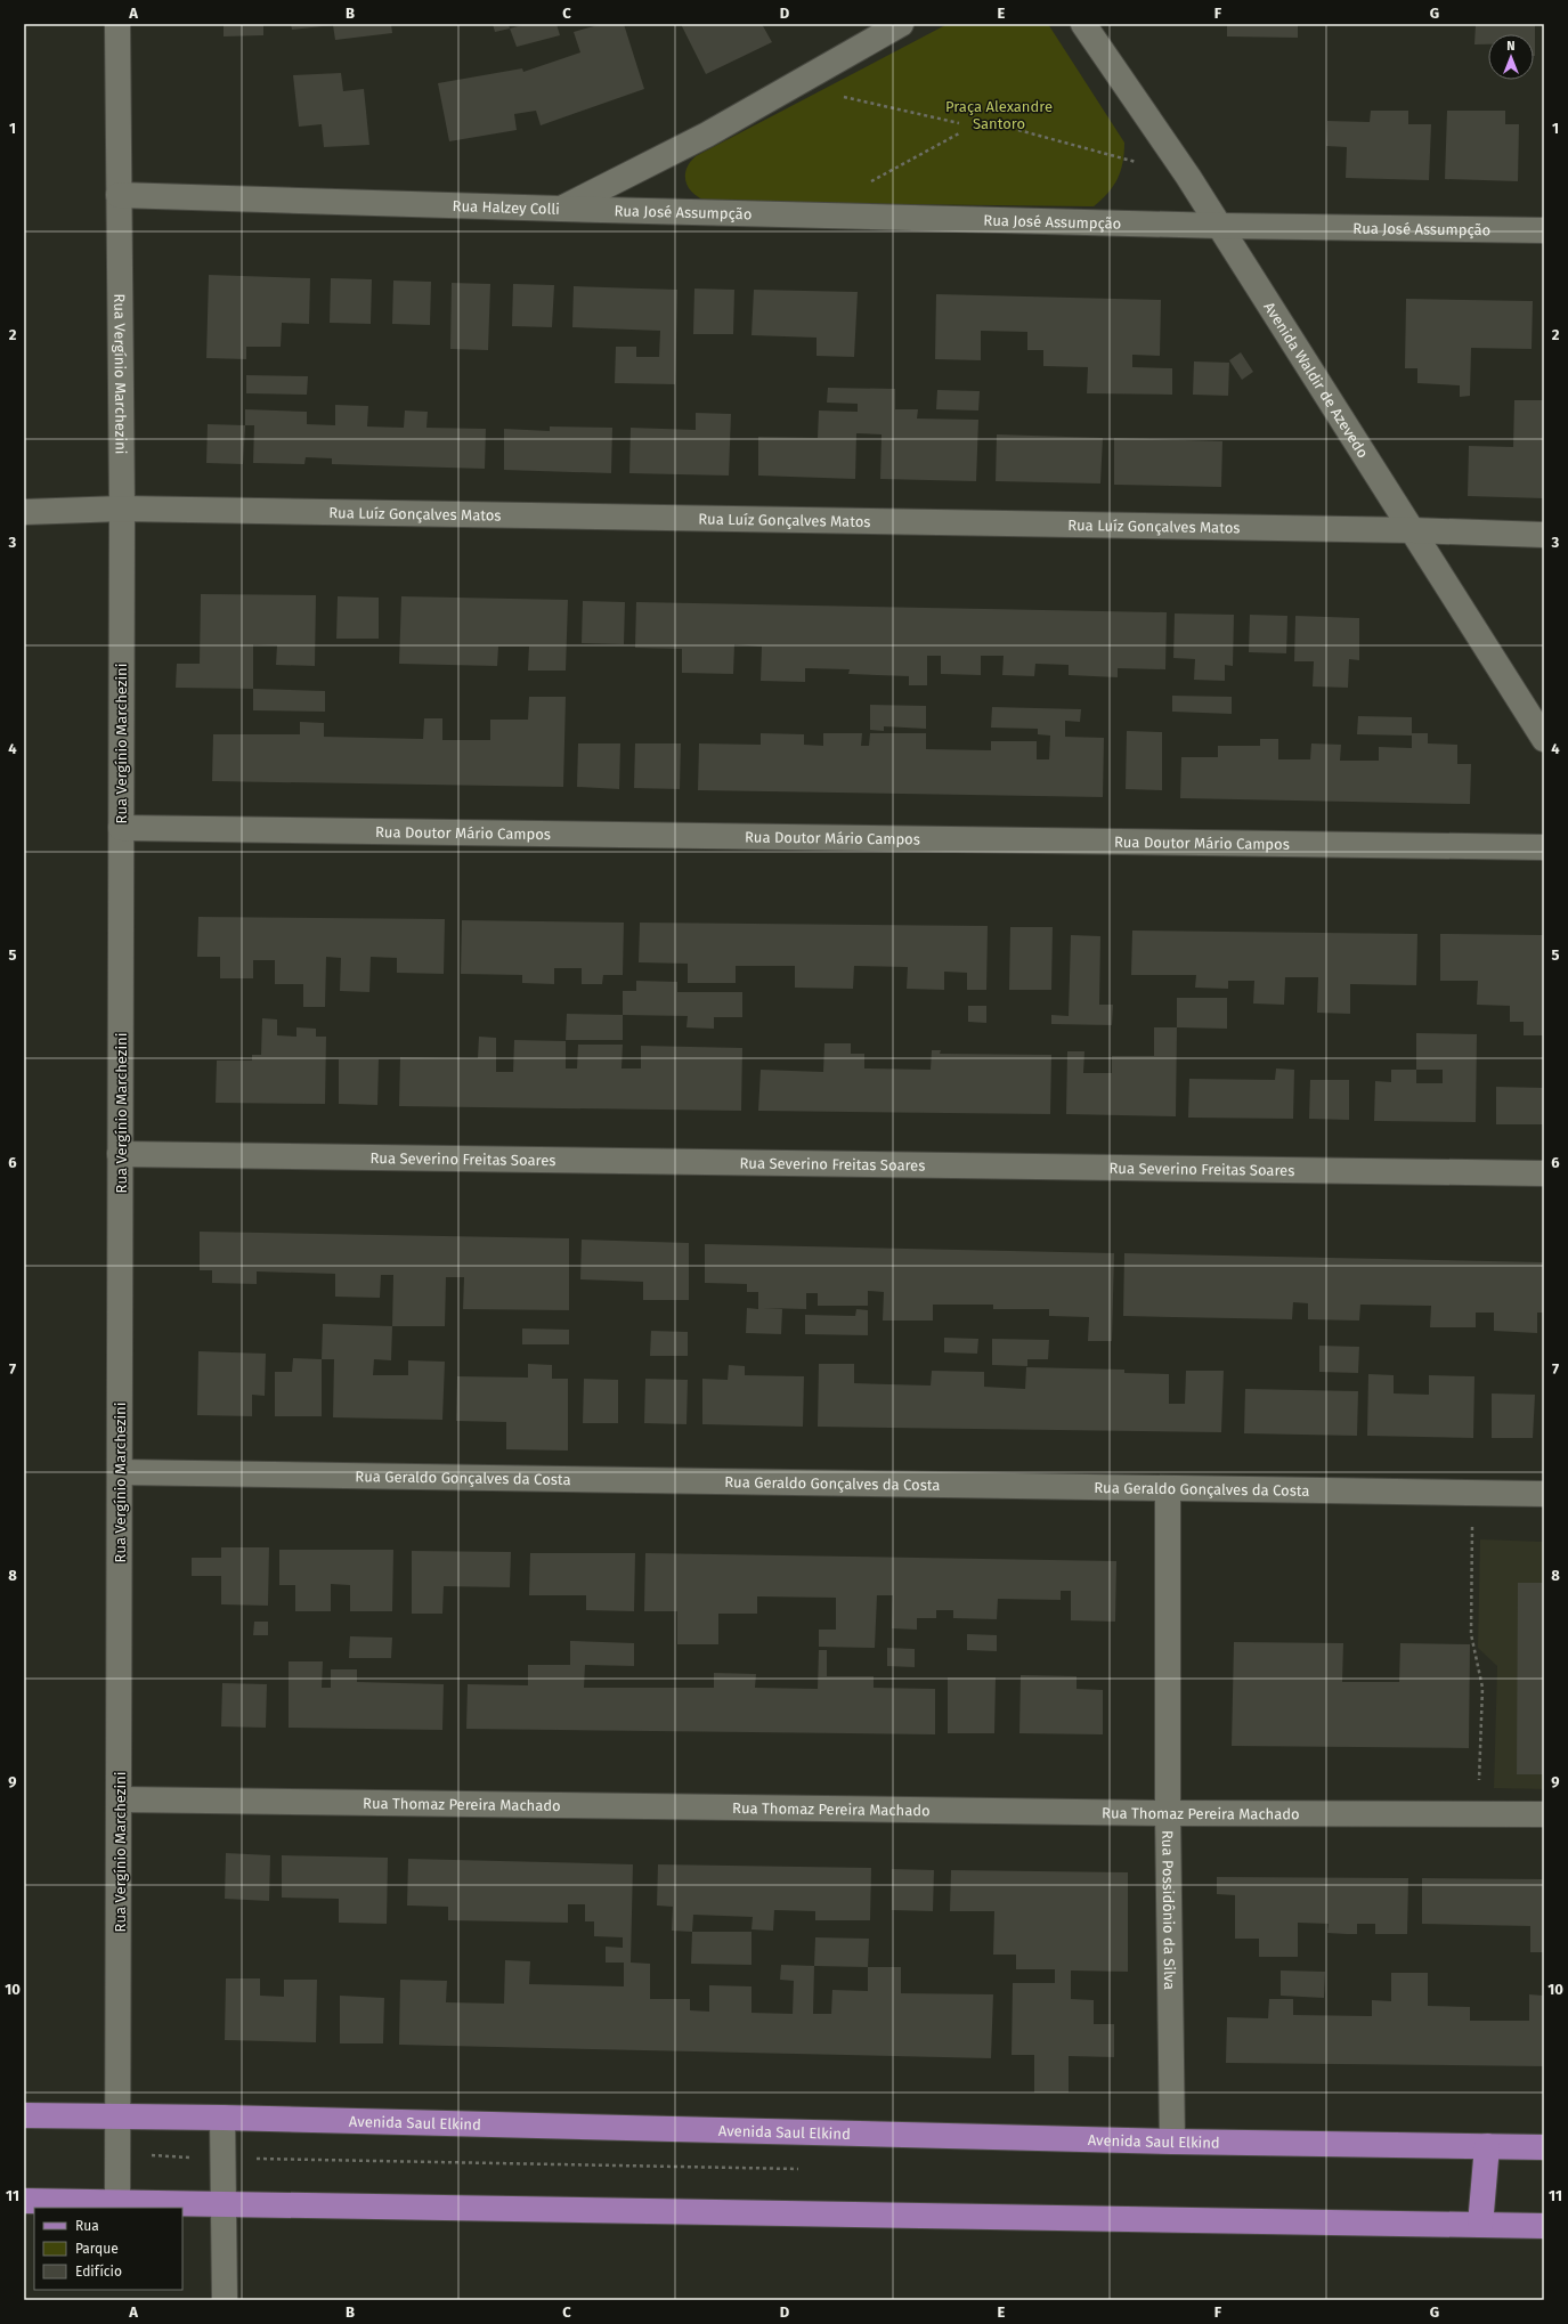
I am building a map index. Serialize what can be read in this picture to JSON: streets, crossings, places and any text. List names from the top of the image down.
{
  "streets": {
    "main road": ["Avenida Saul Elkind"],
    "street": [
      "Rua Halzey Colli",
      "Rua José Assumpção",
      "Rua Vergínio Marchezini",
      "Avenida Waldir de Azevedo",
      "Rua Luíz Gonçalves Matos",
      "Rua Doutor Mário Campos",
      "Rua Severino Freitas Soares",
      "Rua Geraldo Gonçalves da Costa",
      "Rua Thomaz Pereira Machado",
      "Rua Possidônio da Silva"
    ]
  },
  "crossings": [
    ["Rua Halzey Colli", "Rua José Assumpção"],
    ["Rua Halzey Colli", "Rua Vergínio Marchezini"],
    ["Rua José Assumpção", "Avenida Waldir de Azevedo"],
    ["Rua Vergínio Marchezini", "Rua Luíz Gonçalves Matos"],
    ["Rua Vergínio Marchezini", "Rua Doutor Mário Campos"],
    ["Rua Vergínio Marchezini", "Rua Severino Freitas Soares"],
    ["Rua Vergínio Marchezini", "Rua Geraldo Gonçalves da Costa"],
    ["Rua Vergínio Marchezini", "Rua Thomaz Pereira Machado"],
    ["Rua Vergínio Marchezini", "Avenida Saul Elkind"],
    ["Avenida Waldir de Azevedo", "Rua Luíz Gonçalves Matos"],
    ["Rua Geraldo Gonçalves da Costa", "Rua Possidônio da Silva"],
    ["Rua Thomaz Pereira Machado", "Rua Possidônio da Silva"],
    ["Rua Possidônio da Silva", "Avenida Saul Elkind"]
  ],
  "parks": ["Praça Alexandre Santoro"],
  "legend": ["Rua", "Parque", "Edifício"],
  "north": "top",
  "grid": {
    "columns": [
      "A",
      "B",
      "C",
      "D",
      "E",
      "F",
      "G"
    ],
    "rows": [
      "1",
      "2",
      "3",
      "4",
      "5",
      "6",
      "7",
      "8",
      "9",
      "10",
      "11"
    ]
  }
}
